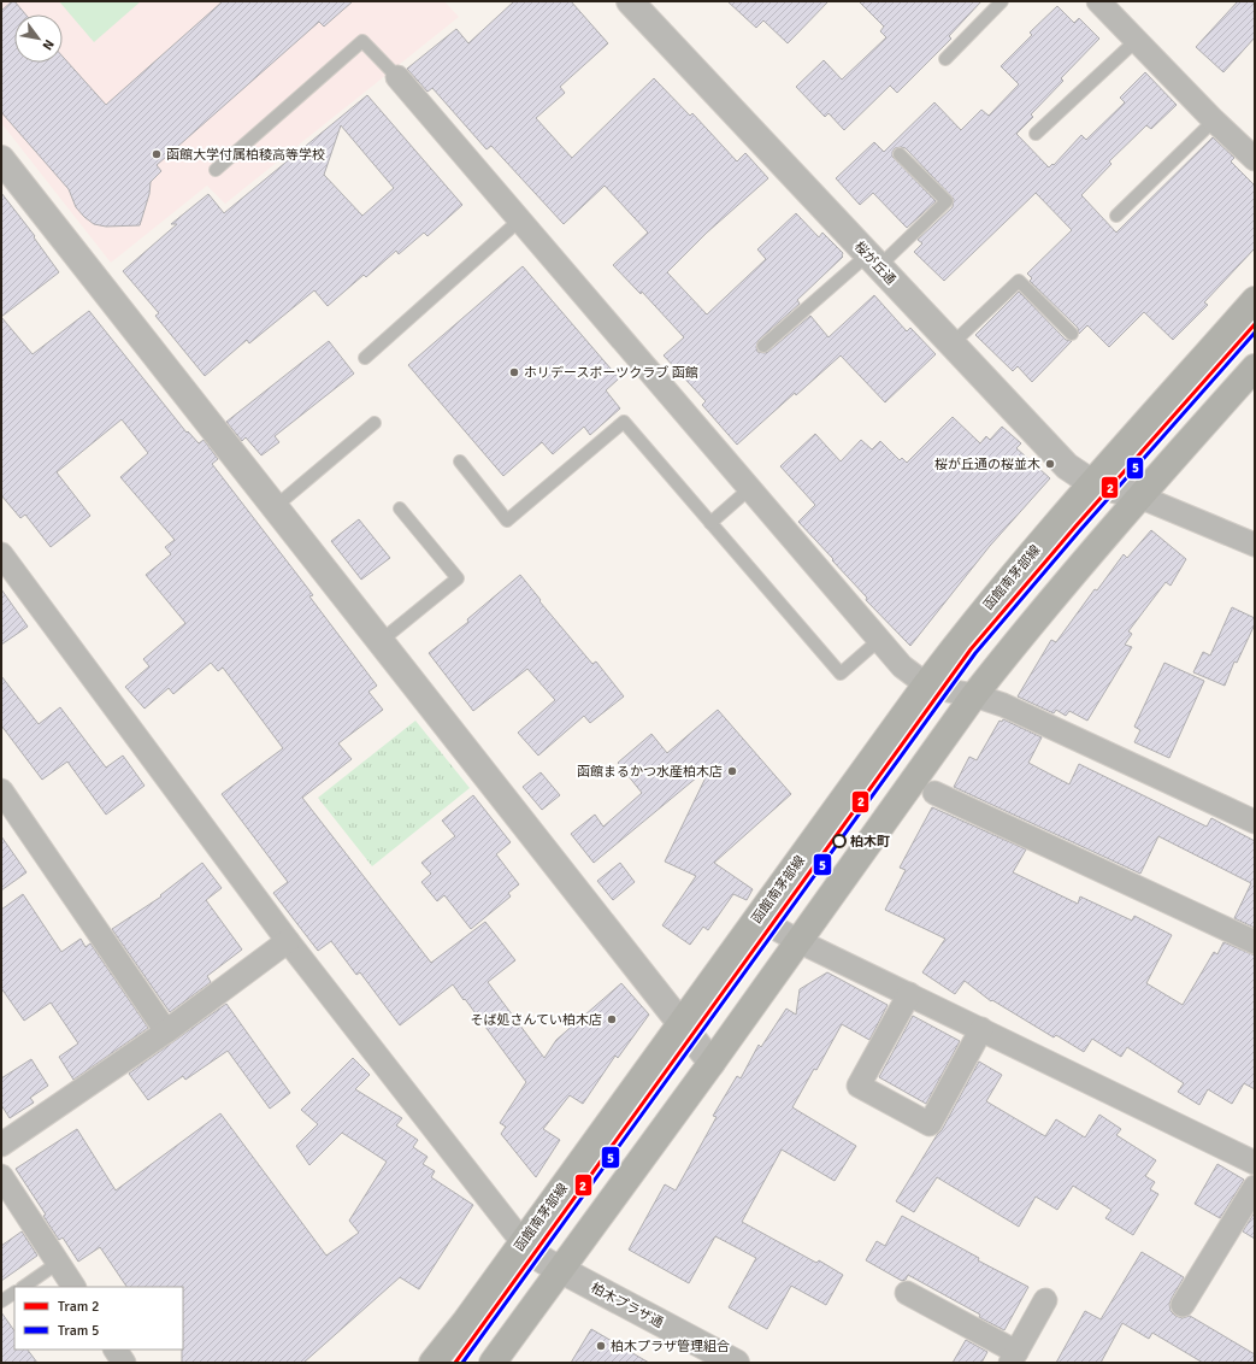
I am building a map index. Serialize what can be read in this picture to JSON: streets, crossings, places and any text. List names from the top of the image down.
{
  "streets": {
    "main road": ["函館南茅部線"],
    "street": ["桜が丘通", "柏木プラザ通"]
  },
  "crossings": [
    ["桜が丘通", "函館南茅部線"],
    ["函館南茅部線", "柏木プラザ通"]
  ],
  "places": [
    "函館大学付属柏稜高等学校",
    "ホリデースポーツクラブ 函館",
    "桜が丘通の桜並木",
    "函館まるかつ水産柏木店",
    "柏木町",
    "そば処さんてい柏木店",
    "柏木プラザ管理組合"
  ],
  "lines": ["tram line 2", "tram line 5"],
  "legend": ["Tram 2", "Tram 5"],
  "north": "bottom right"
}
